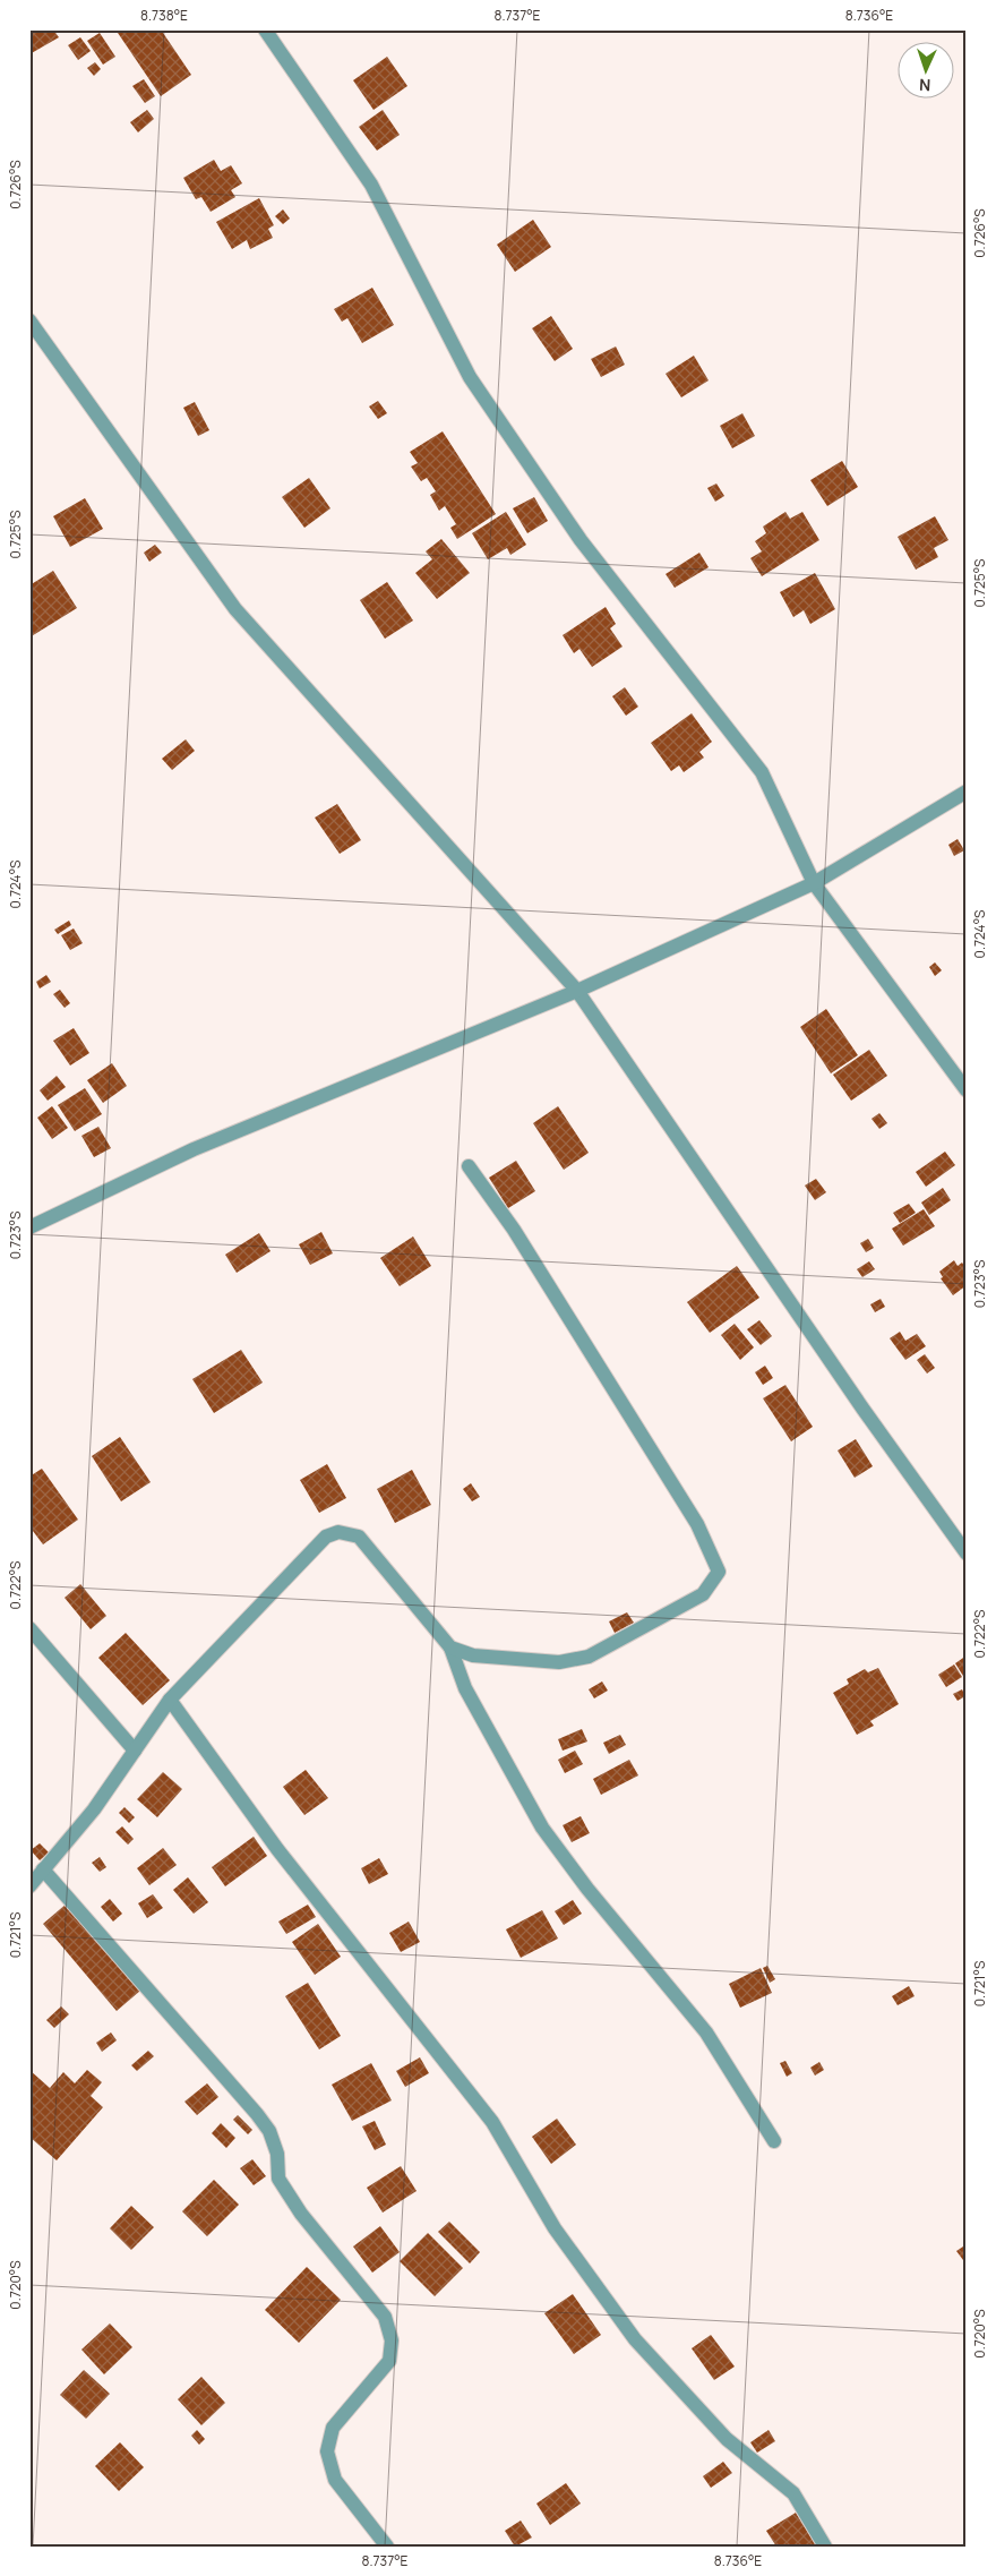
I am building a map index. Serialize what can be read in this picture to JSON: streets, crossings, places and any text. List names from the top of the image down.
{
  "north": "bottom",
  "coordinates": [
    "8.738°E",
    "8.737°E",
    "8.736°E",
    "0.726°S",
    "0.725°S",
    "0.724°S",
    "0.723°S",
    "0.722°S",
    "0.721°S",
    "0.720°S"
  ]
}
